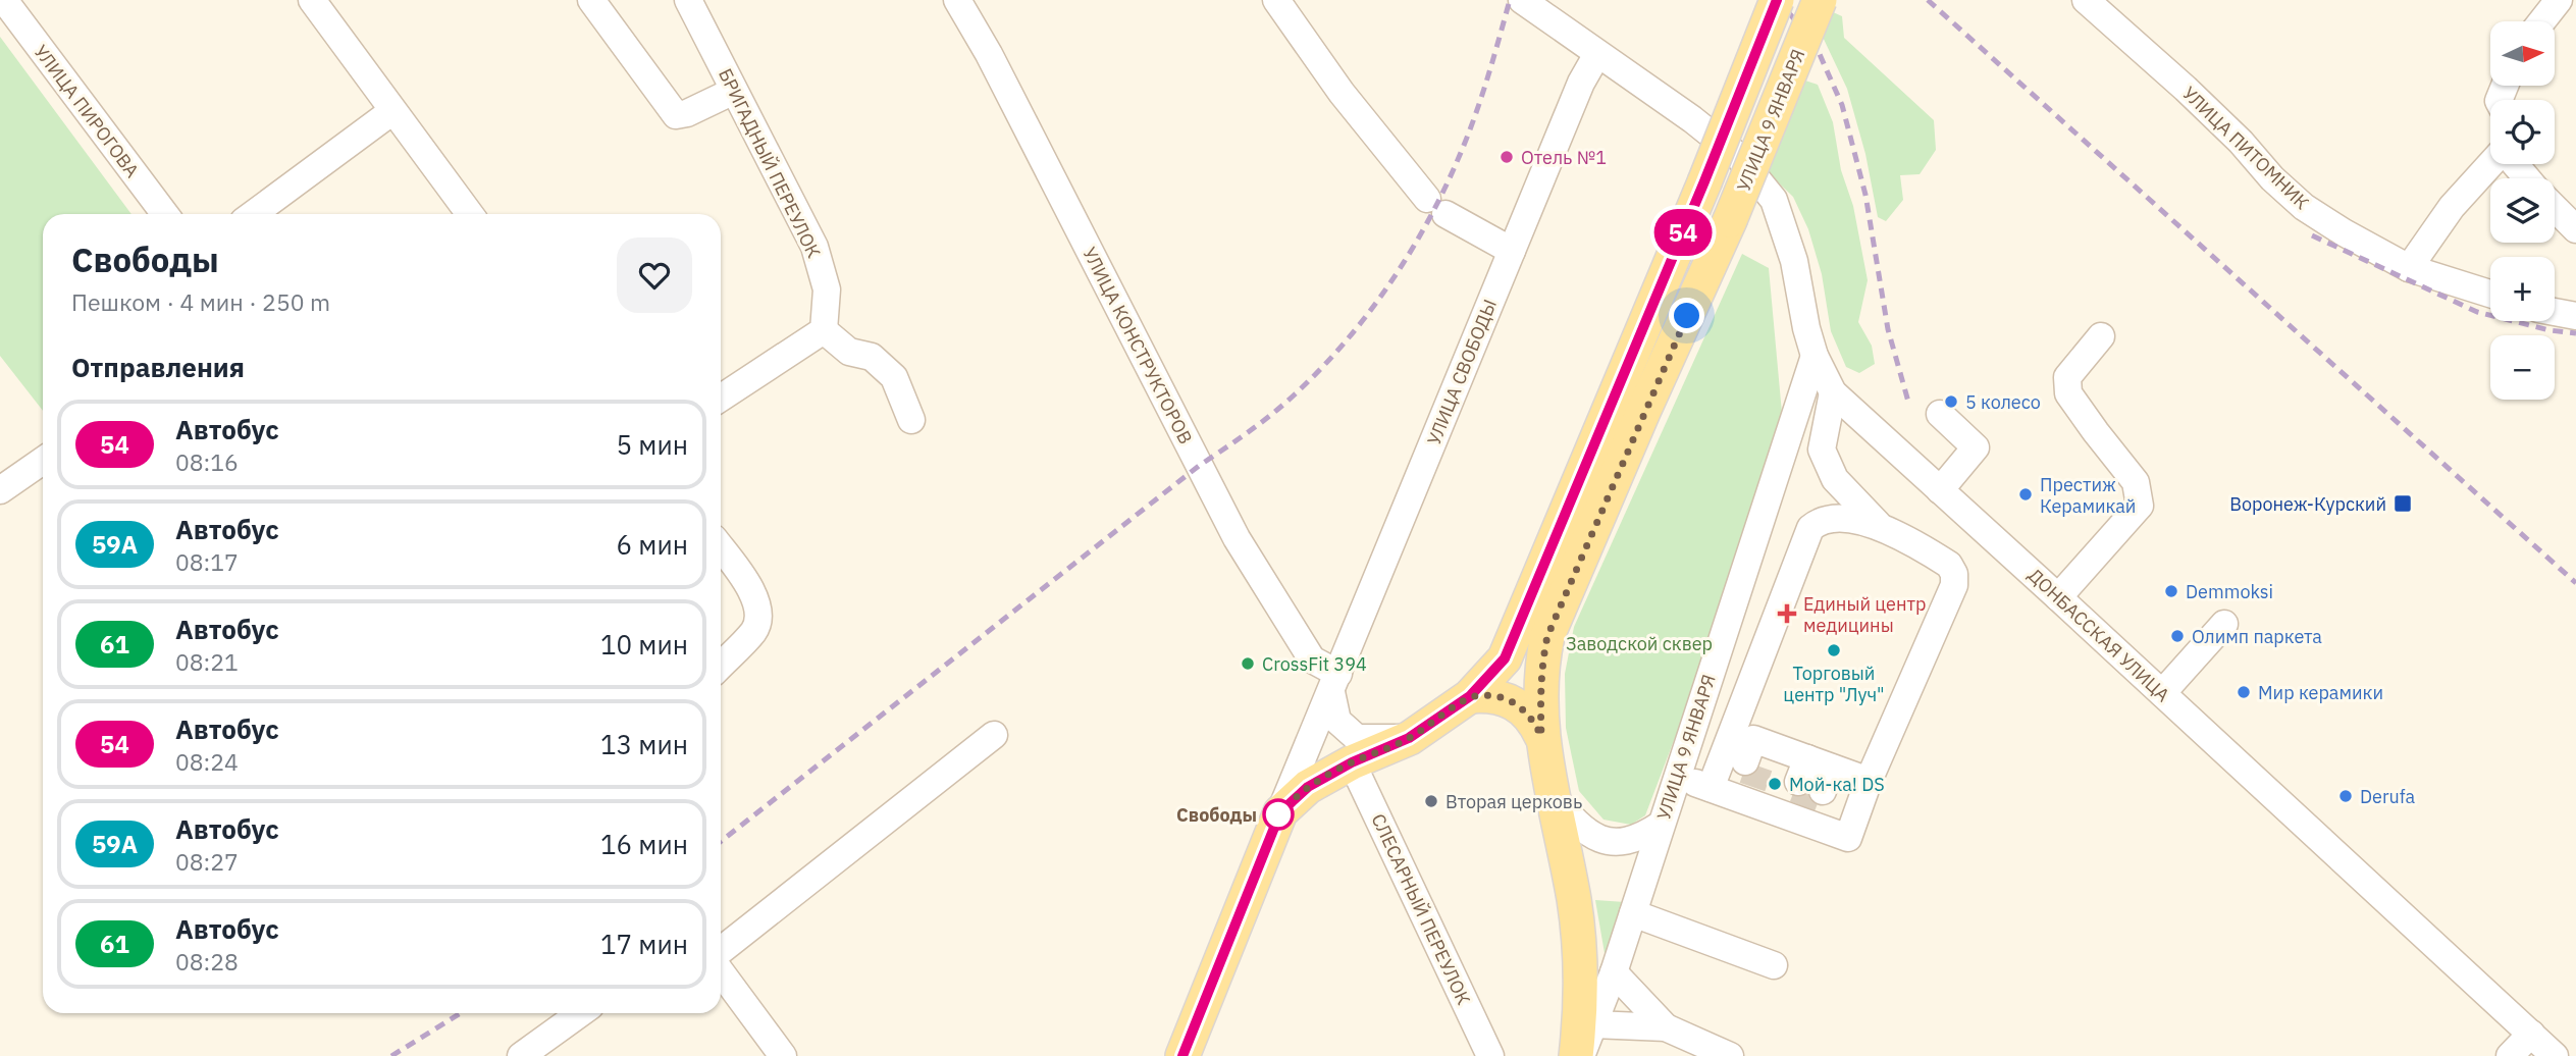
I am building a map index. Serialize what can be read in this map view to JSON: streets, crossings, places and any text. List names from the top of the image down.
{
  "streets": {
    "main road": ["УЛИЦА 9 ЯНВАРЯ", "УЛИЦА СВОБОДЫ"],
    "street": [
      "УЛИЦА ПИРОГОВА",
      "УЛИЦА ПИТОМНИК",
      "БРИГАДНЫЙ ПЕРЕУЛОК",
      "УЛИЦА КОНСТРУКТОРОВ",
      "ДОНБАССКАЯ УЛИЦА",
      "СЛЕСАРНЫЙ ПЕРЕУЛОК"
    ]
  },
  "crossings": [
    ["УЛИЦА 9 ЯНВАРЯ", "ДОНБАССКАЯ УЛИЦА"],
    ["УЛИЦА КОНСТРУКТОРОВ", "УЛИЦА СВОБОДЫ"],
    ["УЛИЦА СВОБОДЫ", "ДОНБАССКАЯ УЛИЦА"],
    ["УЛИЦА СВОБОДЫ", "СЛЕСАРНЫЙ ПЕРЕУЛОК"]
  ],
  "parks": ["Заводской сквер"],
  "places": {
    "other": [
      "Отель №1",
      "5 колесо",
      "Престиж Керамикай",
      "Demmoksi",
      "Олимп паркета",
      "Торговый центр \"Луч\"",
      "CrossFit 394",
      "Мир керамики",
      "Мой-ка! DS",
      "Derufa",
      "Вторая церковь",
      "Свободы"
    ],
    "transit": ["Воронеж-Курский"],
    "health": ["Единый центр медицины"]
  },
  "lines": ["bus line 54"],
  "north": "right",
  "page": {
    "on_map": "54",
    "map_buttons": ["+", "−"],
    "heading": [
      ["Свободы", "Пешком · 4 мин · 250 m"],
      "Отправления"
    ],
    "list": [
      {
        "mark": "54",
        "name": "Автобус",
        "note": "08:16",
        "value": "5 мин"
      },
      {
        "mark": "59А",
        "name": "Автобус",
        "note": "08:17",
        "value": "6 мин"
      },
      {
        "mark": "61",
        "name": "Автобус",
        "note": "08:21",
        "value": "10 мин"
      },
      {
        "mark": "54",
        "name": "Автобус",
        "note": "08:24",
        "value": "13 мин"
      },
      {
        "mark": "59А",
        "name": "Автобус",
        "note": "08:27",
        "value": "16 мин"
      },
      {
        "mark": "61",
        "name": "Автобус",
        "note": "08:28",
        "value": "17 мин"
      }
    ]
  }
}
